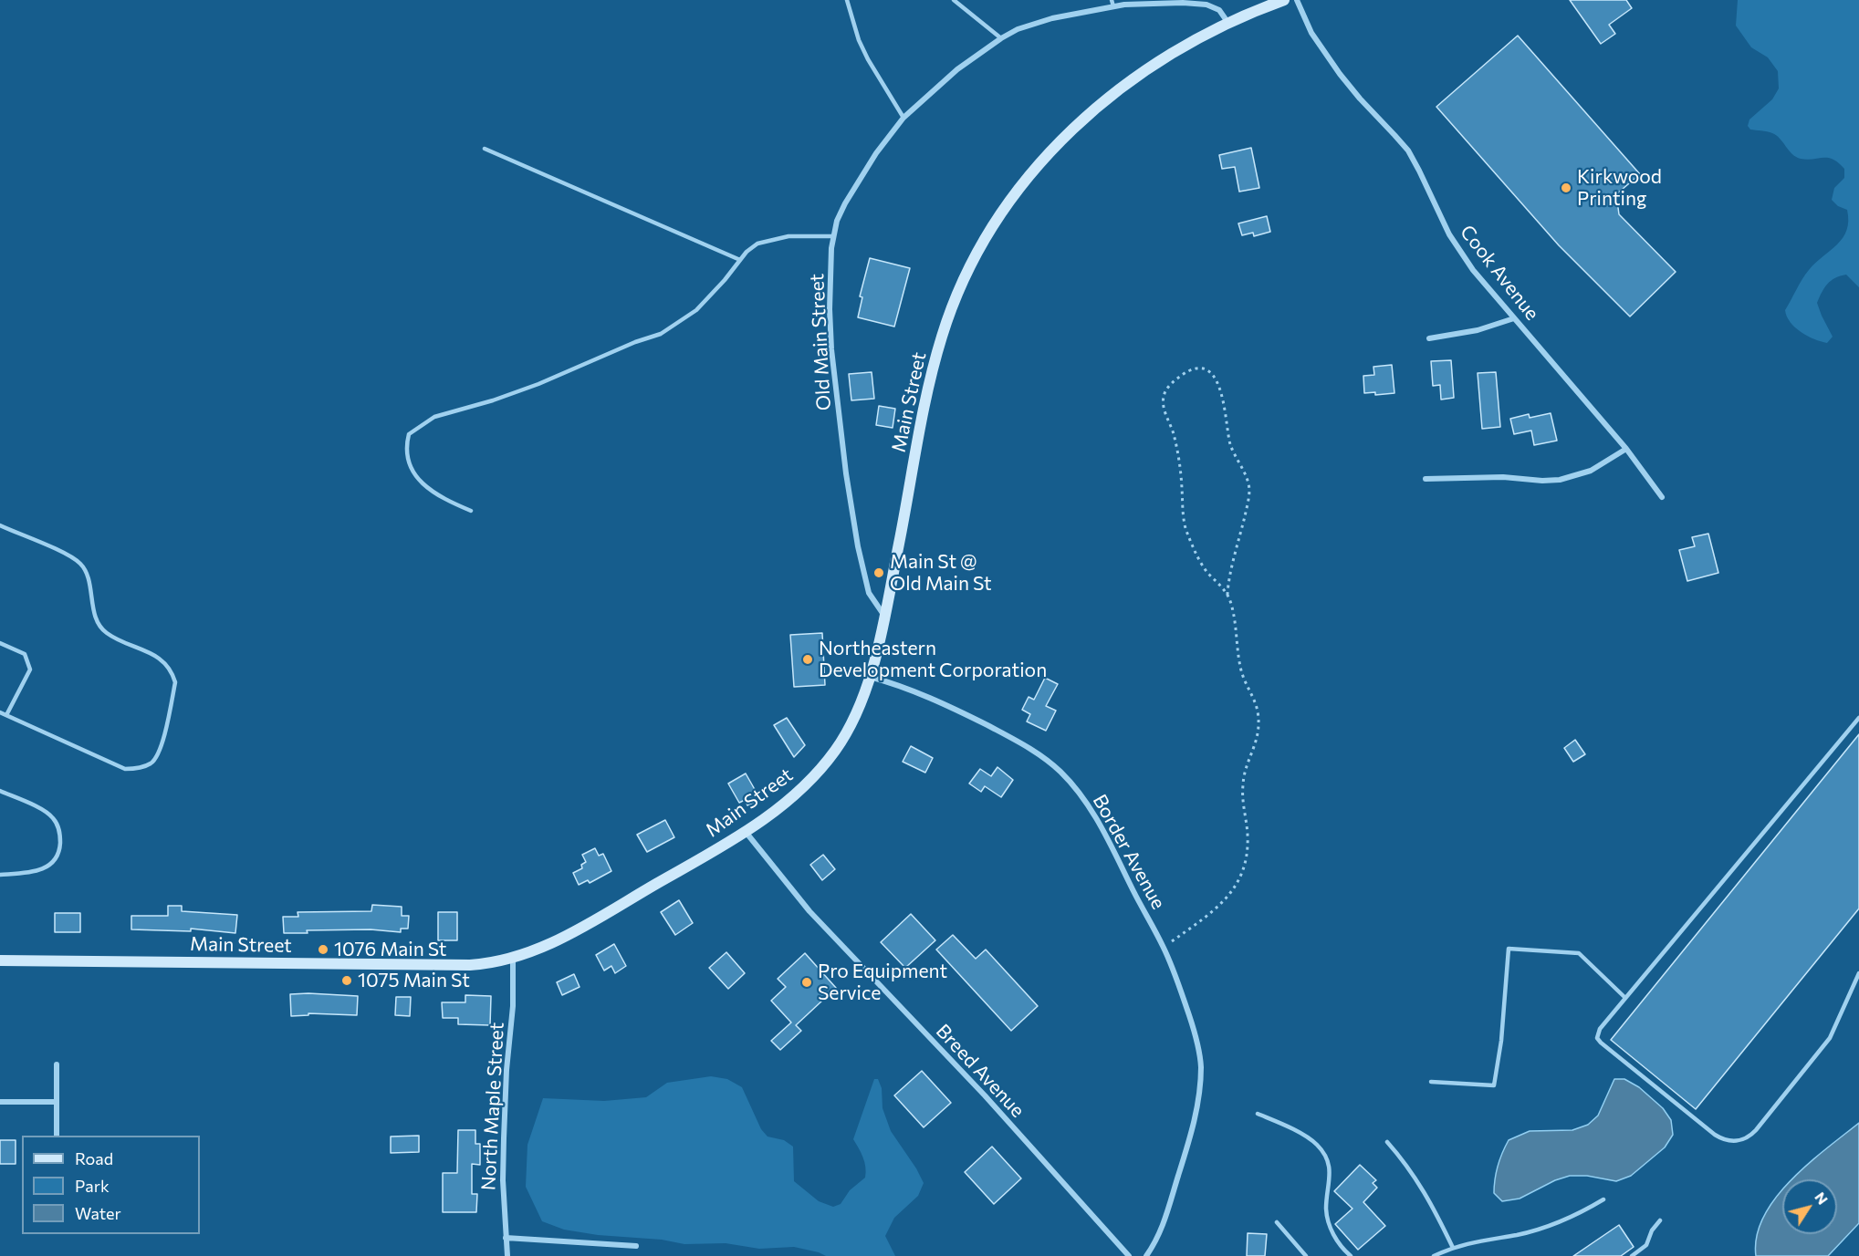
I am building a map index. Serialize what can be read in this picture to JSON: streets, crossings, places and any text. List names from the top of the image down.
{
  "streets": {
    "main road": ["Main Street"],
    "street": [
      "Cook Avenue",
      "Old Main Street",
      "Border Avenue",
      "Breed Avenue",
      "North Maple Street"
    ]
  },
  "crossings": [
    ["Old Main Street", "Main Street"],
    ["Main Street", "Border Avenue"],
    ["Main Street", "Breed Avenue"],
    ["Main Street", "North Maple Street"]
  ],
  "places": [
    "Kirkwood Printing",
    "Main St @ Old Main St",
    "Northeastern Development Corporation",
    "1076 Main St",
    "1075 Main St",
    "Pro Equipment Service"
  ],
  "legend": ["Road", "Park", "Water"],
  "north": "top right"
}
